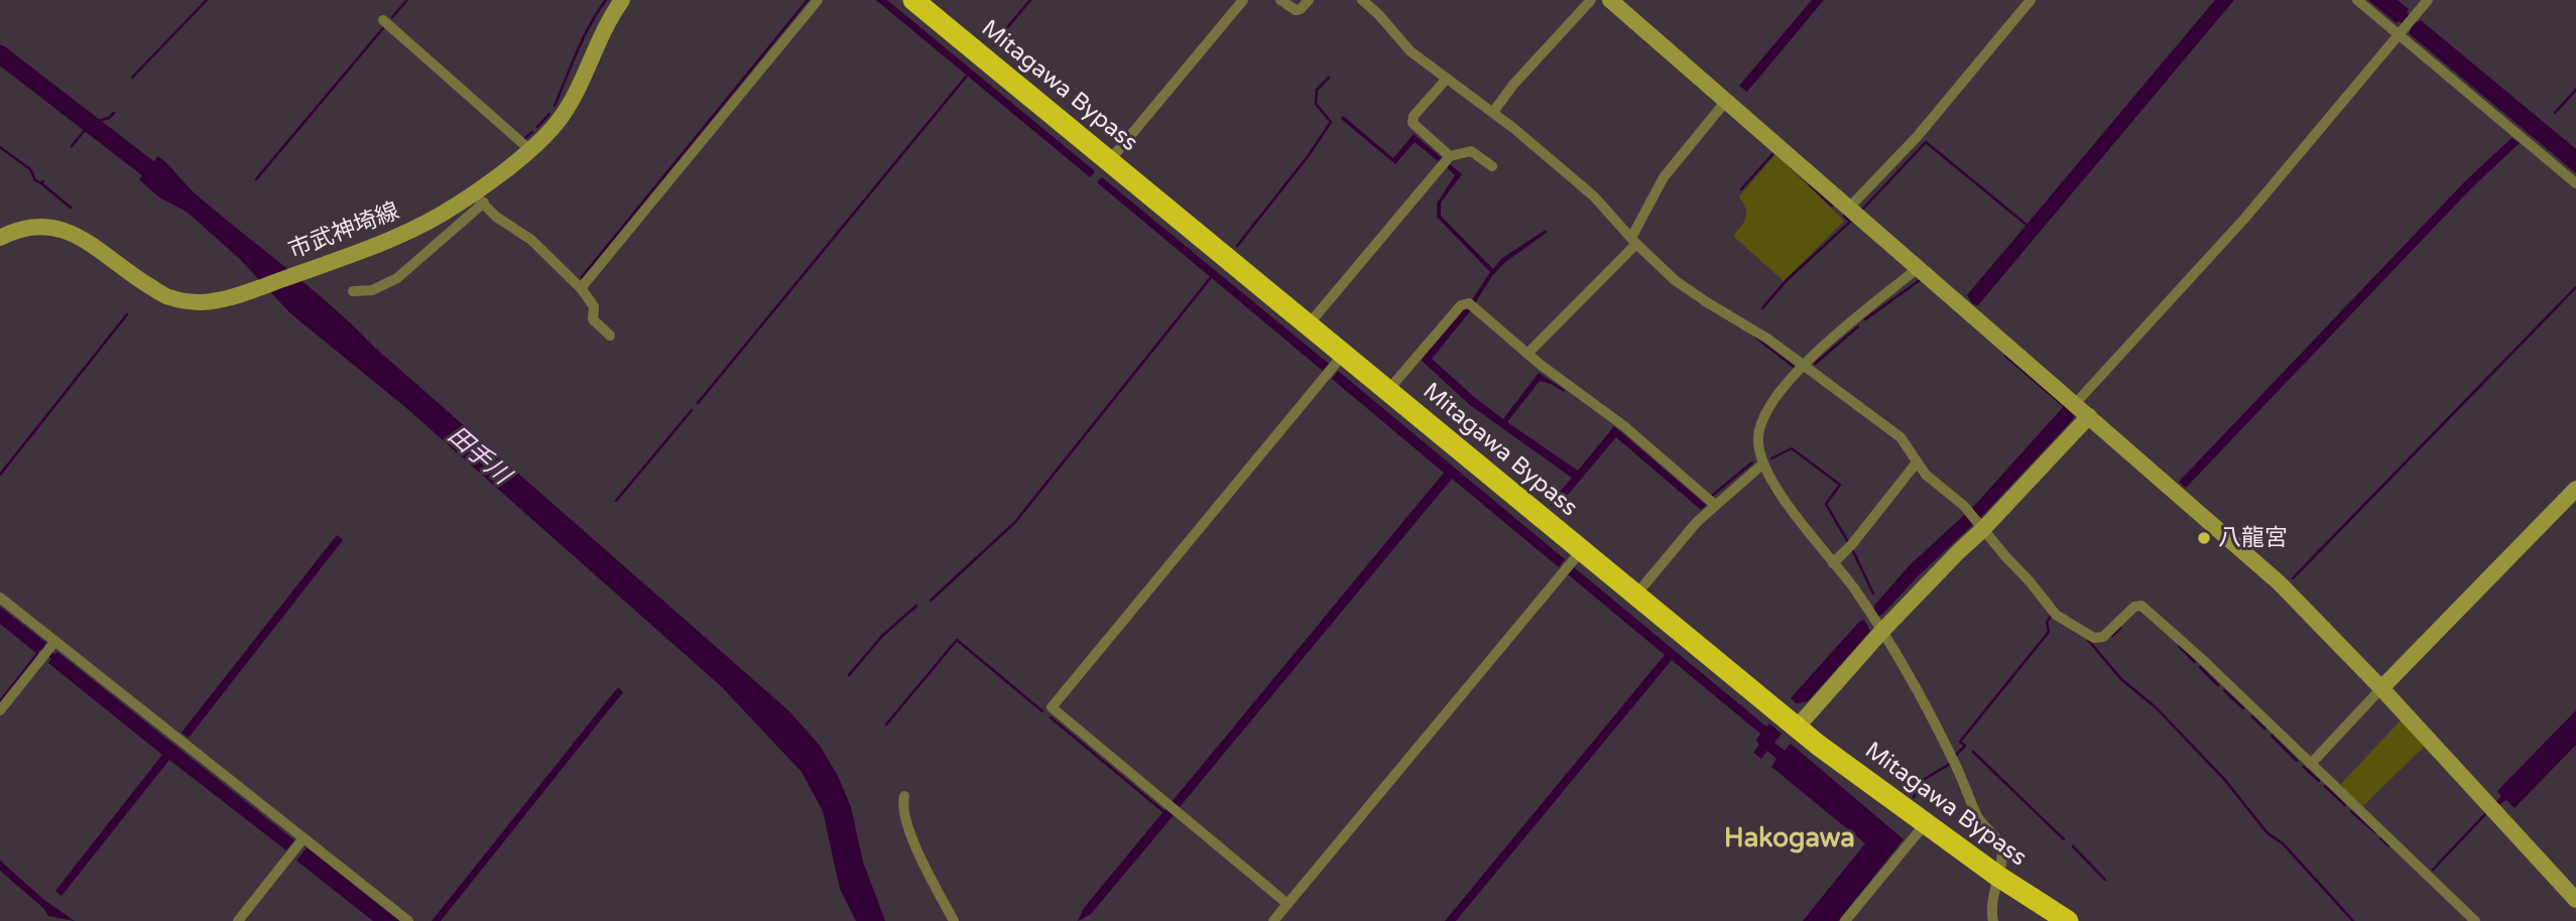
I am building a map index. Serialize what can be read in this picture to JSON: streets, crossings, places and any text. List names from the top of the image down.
{
  "streets": {
    "highway": ["Mitagawa Bypass"],
    "street": ["市武神埼線"]
  },
  "districts": ["Hakogawa"],
  "water": ["田手川"],
  "places": ["八龍宮"]
}
